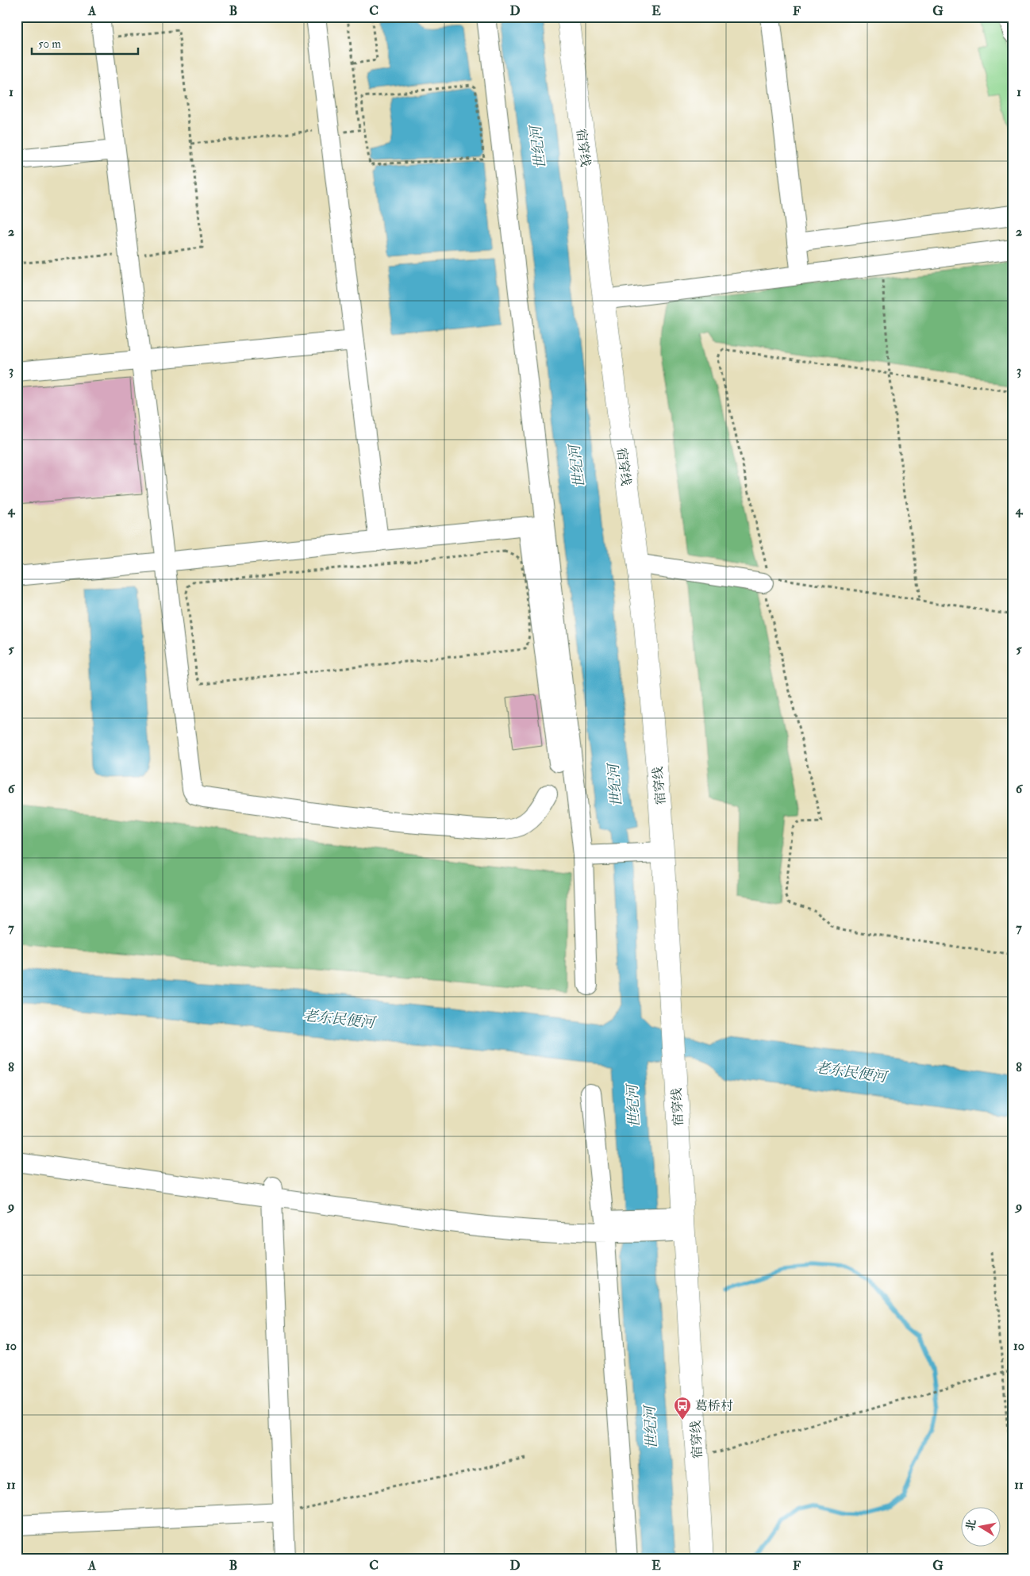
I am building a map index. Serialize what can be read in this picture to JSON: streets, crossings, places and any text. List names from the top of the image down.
{
  "streets": {
    "main road": ["宿穿线"]
  },
  "water": ["世纪河", "老东民便河"],
  "places": {
    "bus stop": ["葛桥村"]
  },
  "scale_bar": "50 m",
  "north": "left",
  "grid": {
    "columns": [
      "A",
      "B",
      "C",
      "D",
      "E",
      "F",
      "G"
    ],
    "rows": [
      "1",
      "2",
      "3",
      "4",
      "5",
      "6",
      "7",
      "8",
      "9",
      "10",
      "11"
    ]
  }
}
